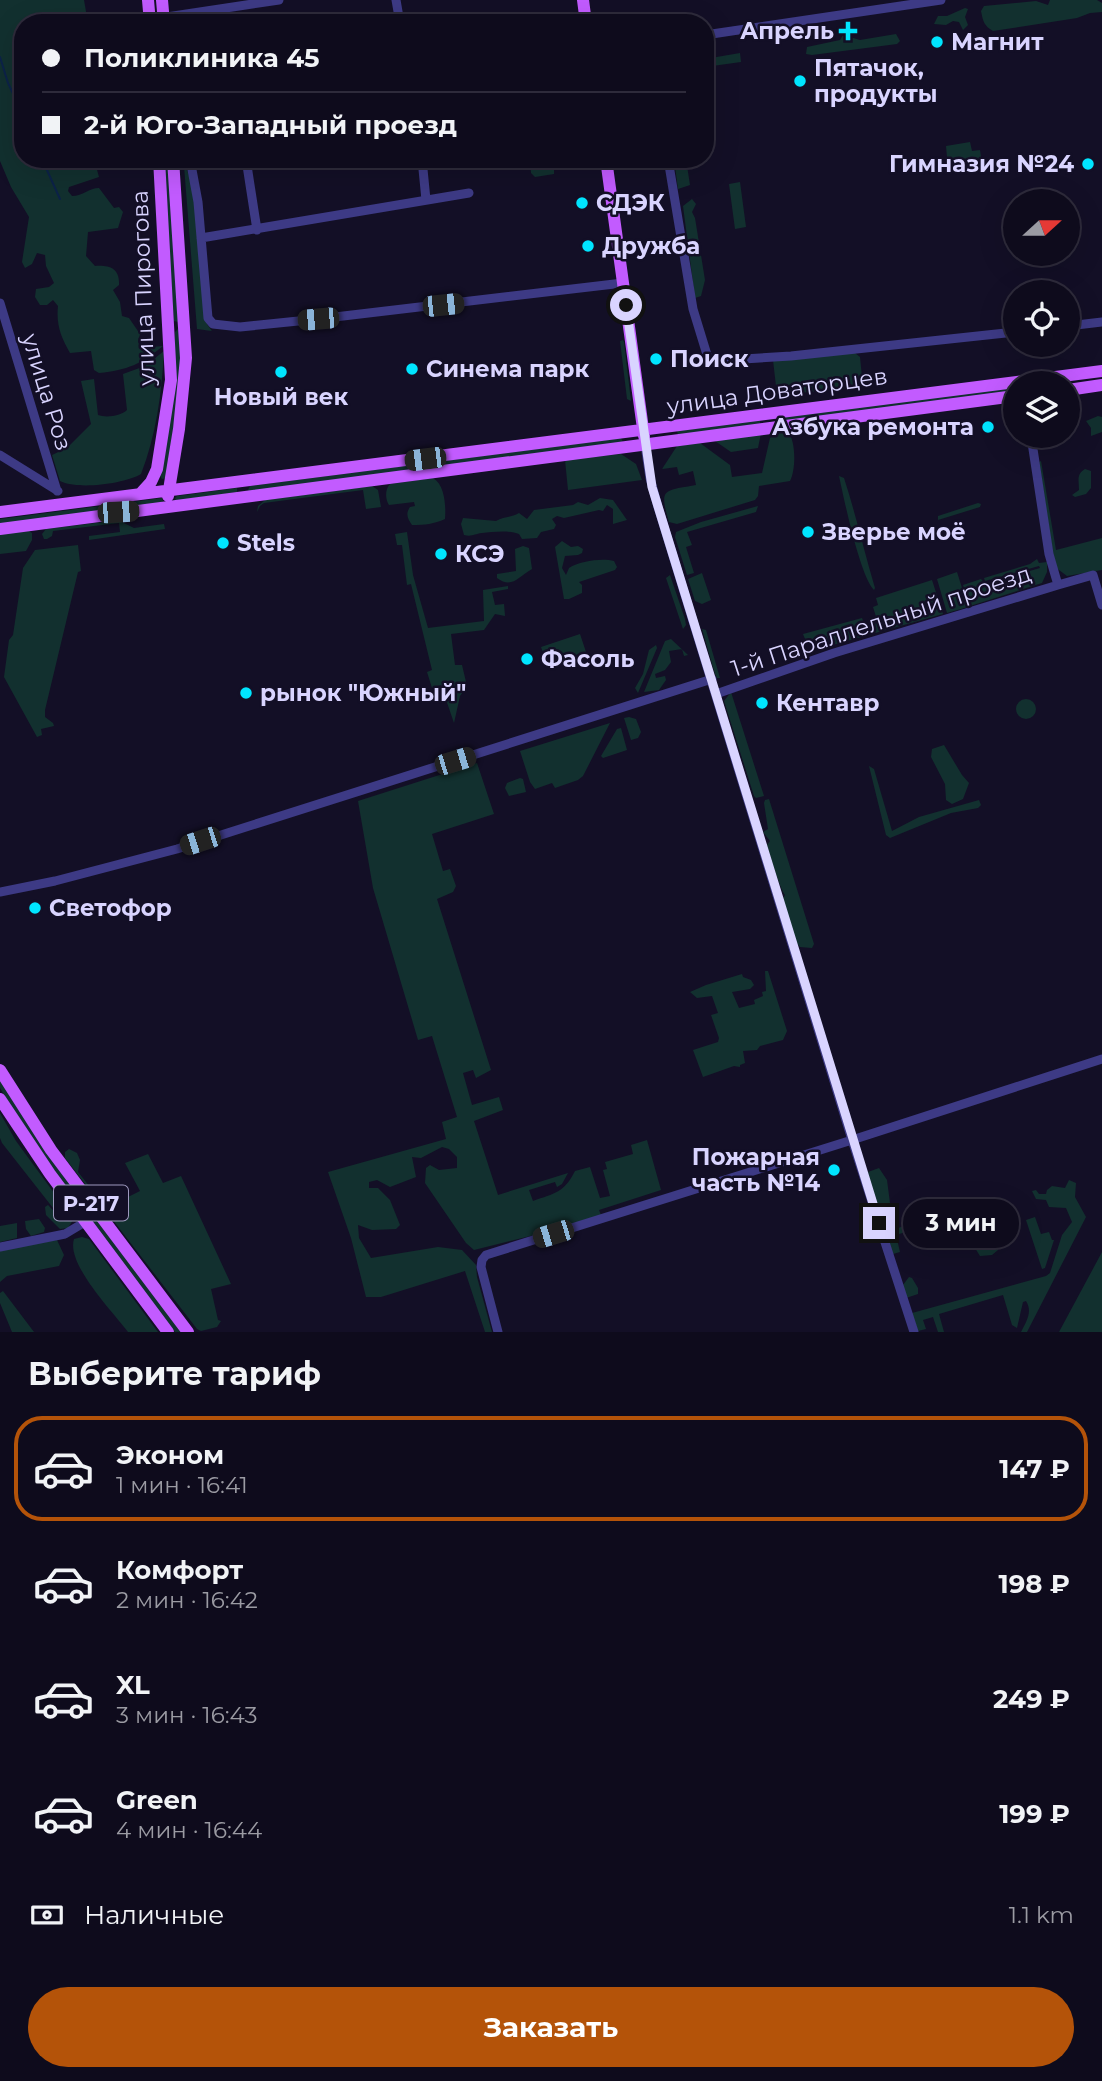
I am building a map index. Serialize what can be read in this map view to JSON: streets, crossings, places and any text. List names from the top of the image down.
{
  "streets": {
    "main road": ["улица Пирогова", "улица Доваторцев", "Р-217"],
    "street": ["улица Роз", "1-й Параллельный проезд"]
  },
  "crossings": [
    ["улица Пирогова", "улица Доваторцев"],
    ["улица Доваторцев", "улица Роз"]
  ],
  "places": {
    "health": ["Апрель"],
    "other": [
      "Магнит",
      "Пятачок, продукты",
      "Гимназия №24",
      "СДЭК",
      "Дружба",
      "Поиск",
      "Синема парк",
      "Новый век",
      "Азбука ремонта",
      "Зверье моё",
      "Stels",
      "КСЭ",
      "Фасоль",
      "рынок \"Южный\"",
      "Кентавр",
      "Светофор",
      "Пожарная часть №14"
    ]
  },
  "north": "right",
  "page": {
    "banner": ["Поликлиника 45", "2-й Юго-Западный проезд"],
    "bubble": "3 мин",
    "heading": "Выберите тариф",
    "list": [
      {
        "name": "Эконом",
        "note": "1 мин · 16:41",
        "value": "147 ₽"
      },
      {
        "name": "Комфорт",
        "note": "2 мин · 16:42",
        "value": "198 ₽"
      },
      {
        "name": "XL",
        "note": "3 мин · 16:43",
        "value": "249 ₽"
      },
      {
        "name": "Green",
        "note": "4 мин · 16:44",
        "value": "199 ₽"
      }
    ],
    "pay": ["Наличные", "1.1 km"],
    "buttons": "Заказать"
  }
}
